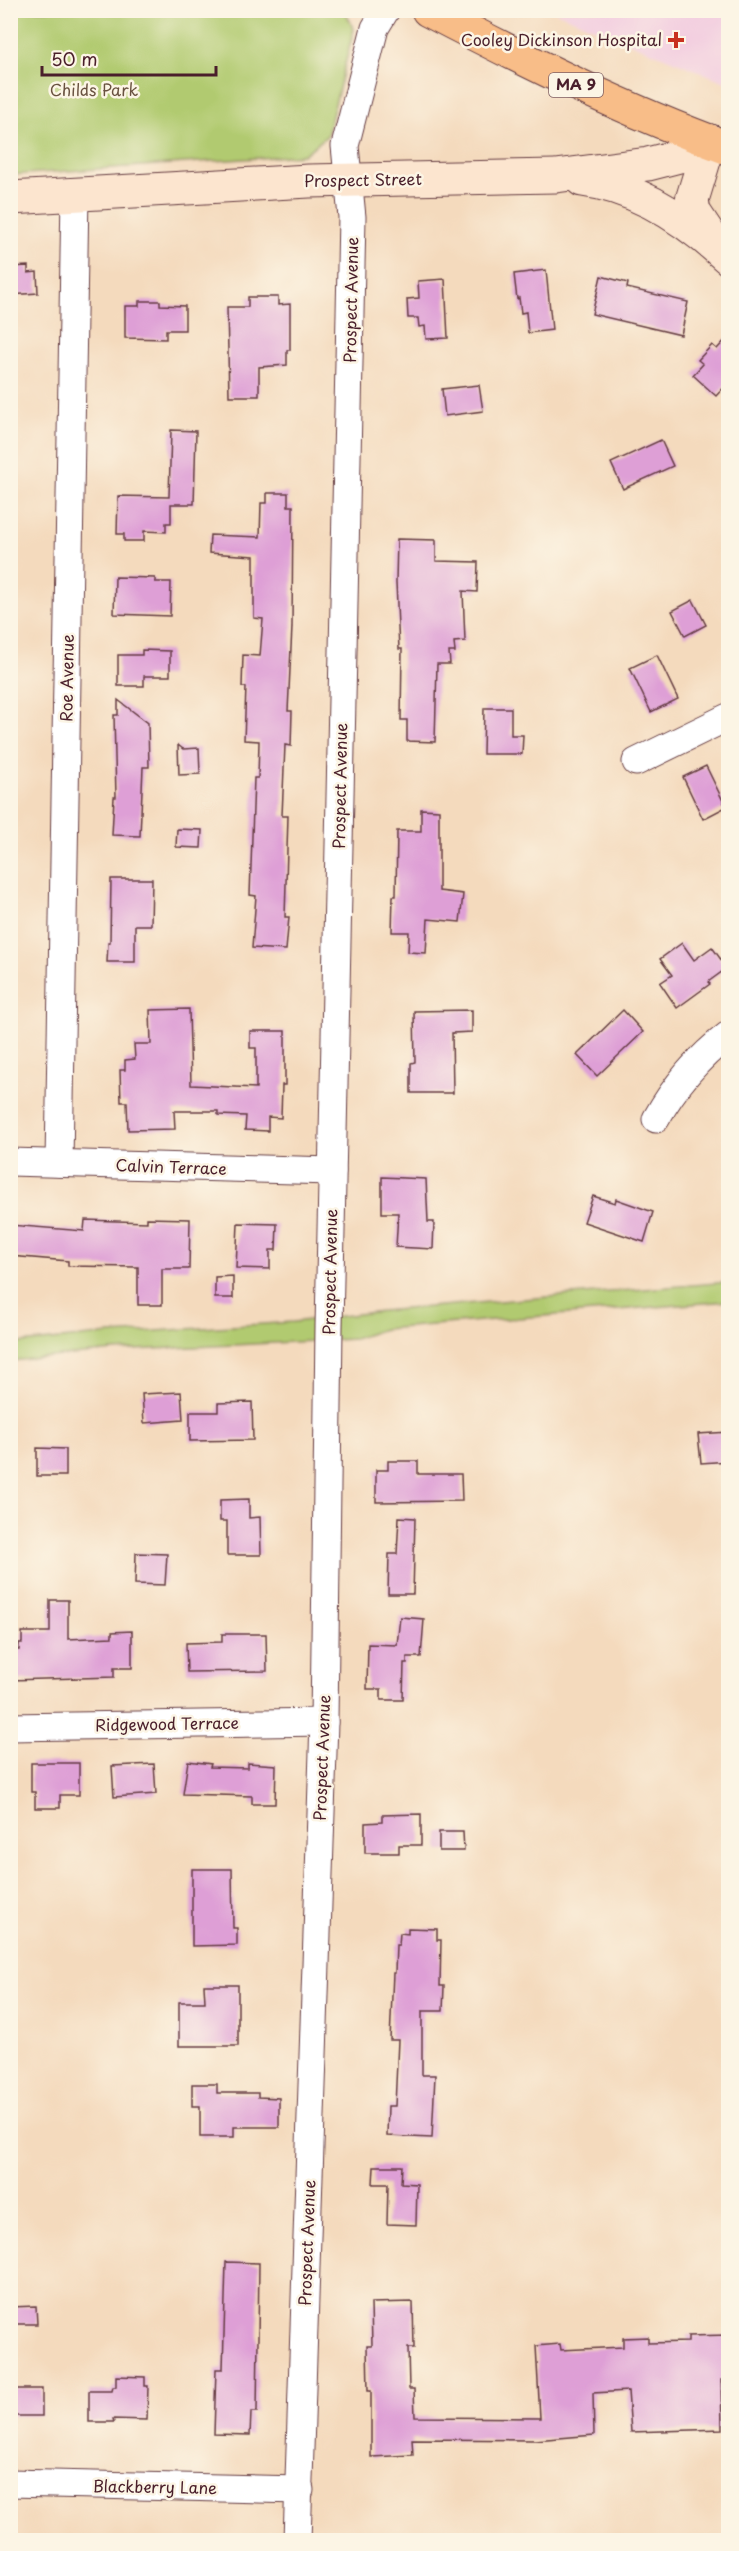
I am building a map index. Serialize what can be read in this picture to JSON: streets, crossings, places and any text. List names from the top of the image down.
{
  "streets": {
    "highway": ["MA 9"],
    "main road": ["Prospect Street"],
    "street": [
      "Prospect Avenue",
      "Roe Avenue",
      "Calvin Terrace",
      "Ridgewood Terrace",
      "Blackberry Lane"
    ]
  },
  "crossings": [
    ["MA 9", "Prospect Street"],
    ["Prospect Street", "Prospect Avenue"],
    ["Prospect Street", "Roe Avenue"],
    ["Prospect Avenue", "Calvin Terrace"],
    ["Prospect Avenue", "Ridgewood Terrace"],
    ["Prospect Avenue", "Blackberry Lane"],
    ["Roe Avenue", "Calvin Terrace"]
  ],
  "parks": ["Childs Park"],
  "places": {
    "health": ["Cooley Dickinson Hospital"]
  },
  "scale_bar": "50 m"
}
